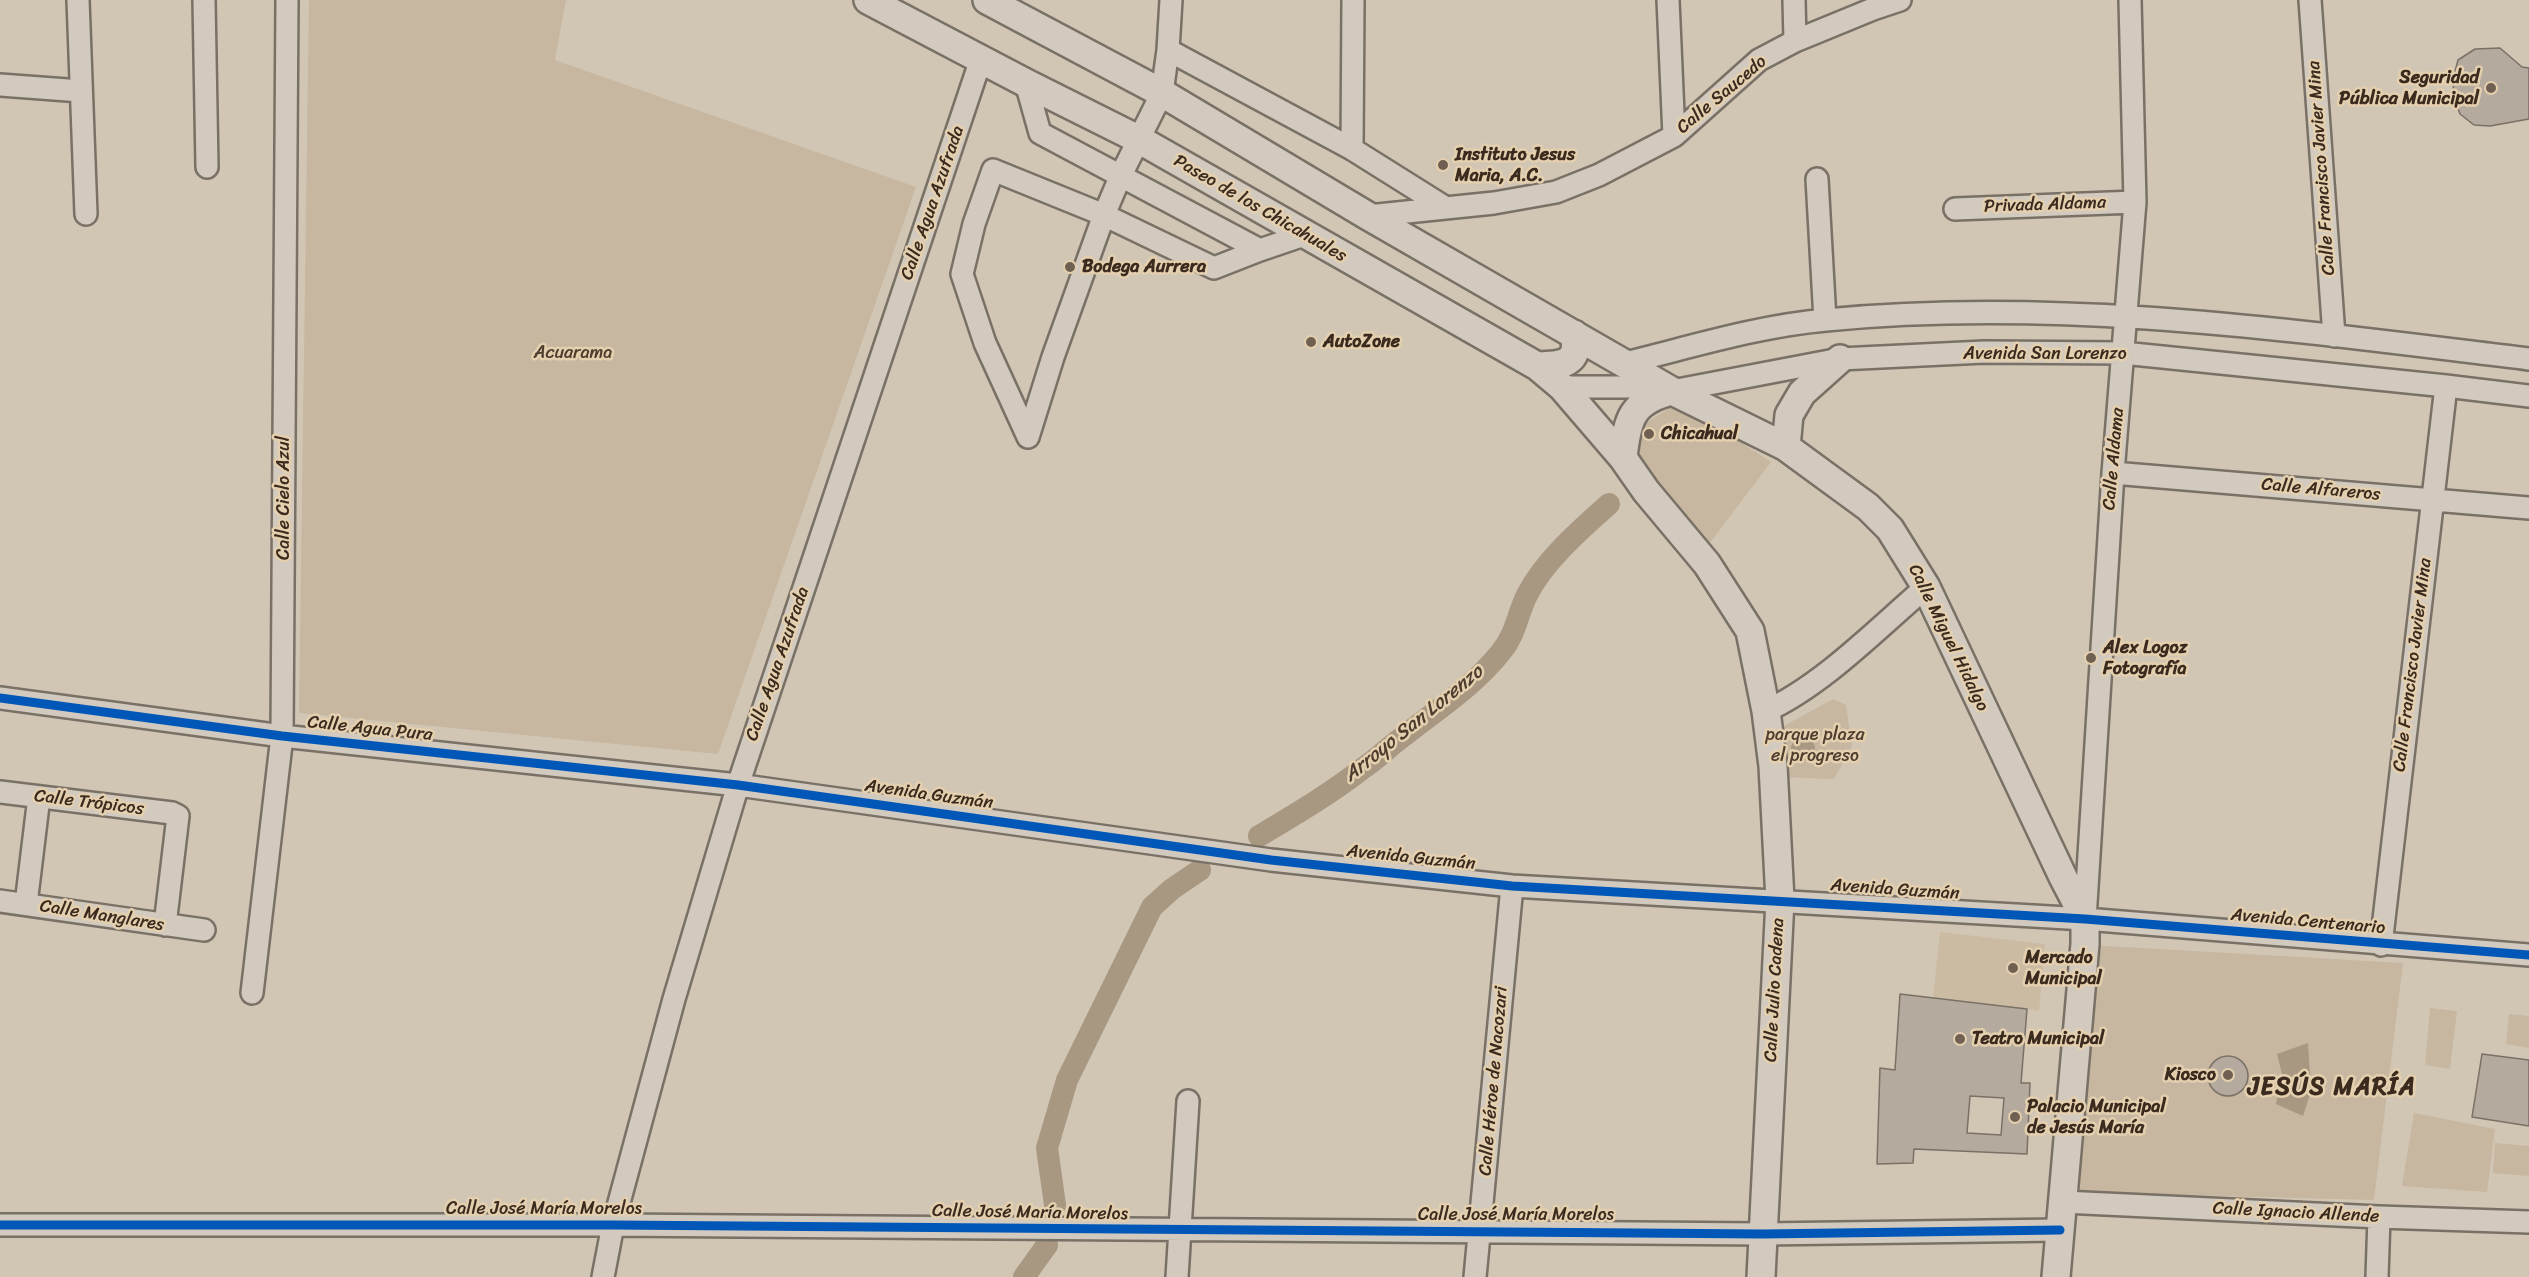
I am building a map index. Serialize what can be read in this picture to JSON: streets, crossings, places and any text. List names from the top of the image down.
{
  "streets": {
    "main road": ["Paseo de los Chicahuales", "Calle Miguel Hidalgo", "Calle Julio Cadena"],
    "street": [
      "Calle Saucedo",
      "Calle Francisco Javier Mina",
      "Calle Agua Azufrada",
      "Privada Aldama",
      "Avenida San Lorenzo",
      "Calle Aldama",
      "Calle Alfareros",
      "Calle Cielo Azul",
      "Calle Agua Pura",
      "Avenida Guzmán",
      "Calle Trópicos",
      "Calle Manglares",
      "Avenida Centenario",
      "Calle Héroe de Nacozari",
      "Calle José María Morelos",
      "Calle Ignacio Allende"
    ]
  },
  "crossings": [
    ["Calle Francisco Javier Mina", "Avenida San Lorenzo"],
    ["Calle Francisco Javier Mina", "Calle Alfareros"],
    ["Calle Francisco Javier Mina", "Avenida Centenario"],
    ["Calle Agua Azufrada", "Paseo de los Chicahuales"],
    ["Calle Agua Azufrada", "Calle Agua Pura"],
    ["Calle Agua Azufrada", "Avenida Guzmán"],
    ["Calle Agua Azufrada", "Calle José María Morelos"],
    ["Privada Aldama", "Calle Aldama"],
    ["Paseo de los Chicahuales", "Avenida San Lorenzo"],
    ["Paseo de los Chicahuales", "Calle Julio Cadena"],
    ["Avenida San Lorenzo", "Calle Aldama"],
    ["Avenida San Lorenzo", "Calle Miguel Hidalgo"],
    ["Calle Aldama", "Calle Alfareros"],
    ["Calle Aldama", "Calle Miguel Hidalgo"],
    ["Calle Aldama", "Avenida Guzmán"],
    ["Calle Aldama", "Avenida Centenario"],
    ["Calle Cielo Azul", "Calle Agua Pura"],
    ["Calle Miguel Hidalgo", "Avenida Guzmán"],
    ["Calle Miguel Hidalgo", "Avenida Centenario"],
    ["Calle Agua Pura", "Avenida Guzmán"],
    ["Avenida Guzmán", "Avenida Centenario"],
    ["Avenida Guzmán", "Calle Julio Cadena"],
    ["Avenida Guzmán", "Calle Héroe de Nacozari"],
    ["Calle Trópicos", "Calle Manglares"],
    ["Calle Julio Cadena", "Calle José María Morelos"],
    ["Calle Héroe de Nacozari", "Calle José María Morelos"]
  ],
  "districts": ["JESÚS MARÍA"],
  "water": ["Arroyo San Lorenzo"],
  "parks": ["Acuarama", "parque plaza el progreso"],
  "places": [
    "Seguridad Pública Municipal",
    "Instituto Jesus Maria, A.C.",
    "Bodega Aurrera",
    "AutoZone",
    "Chicahual",
    "Alex Logoz Fotografía",
    "Mercado Municipal",
    "Teatro Municipal",
    "Kiosco",
    "Palacio Municipal de Jesús María"
  ]
}
